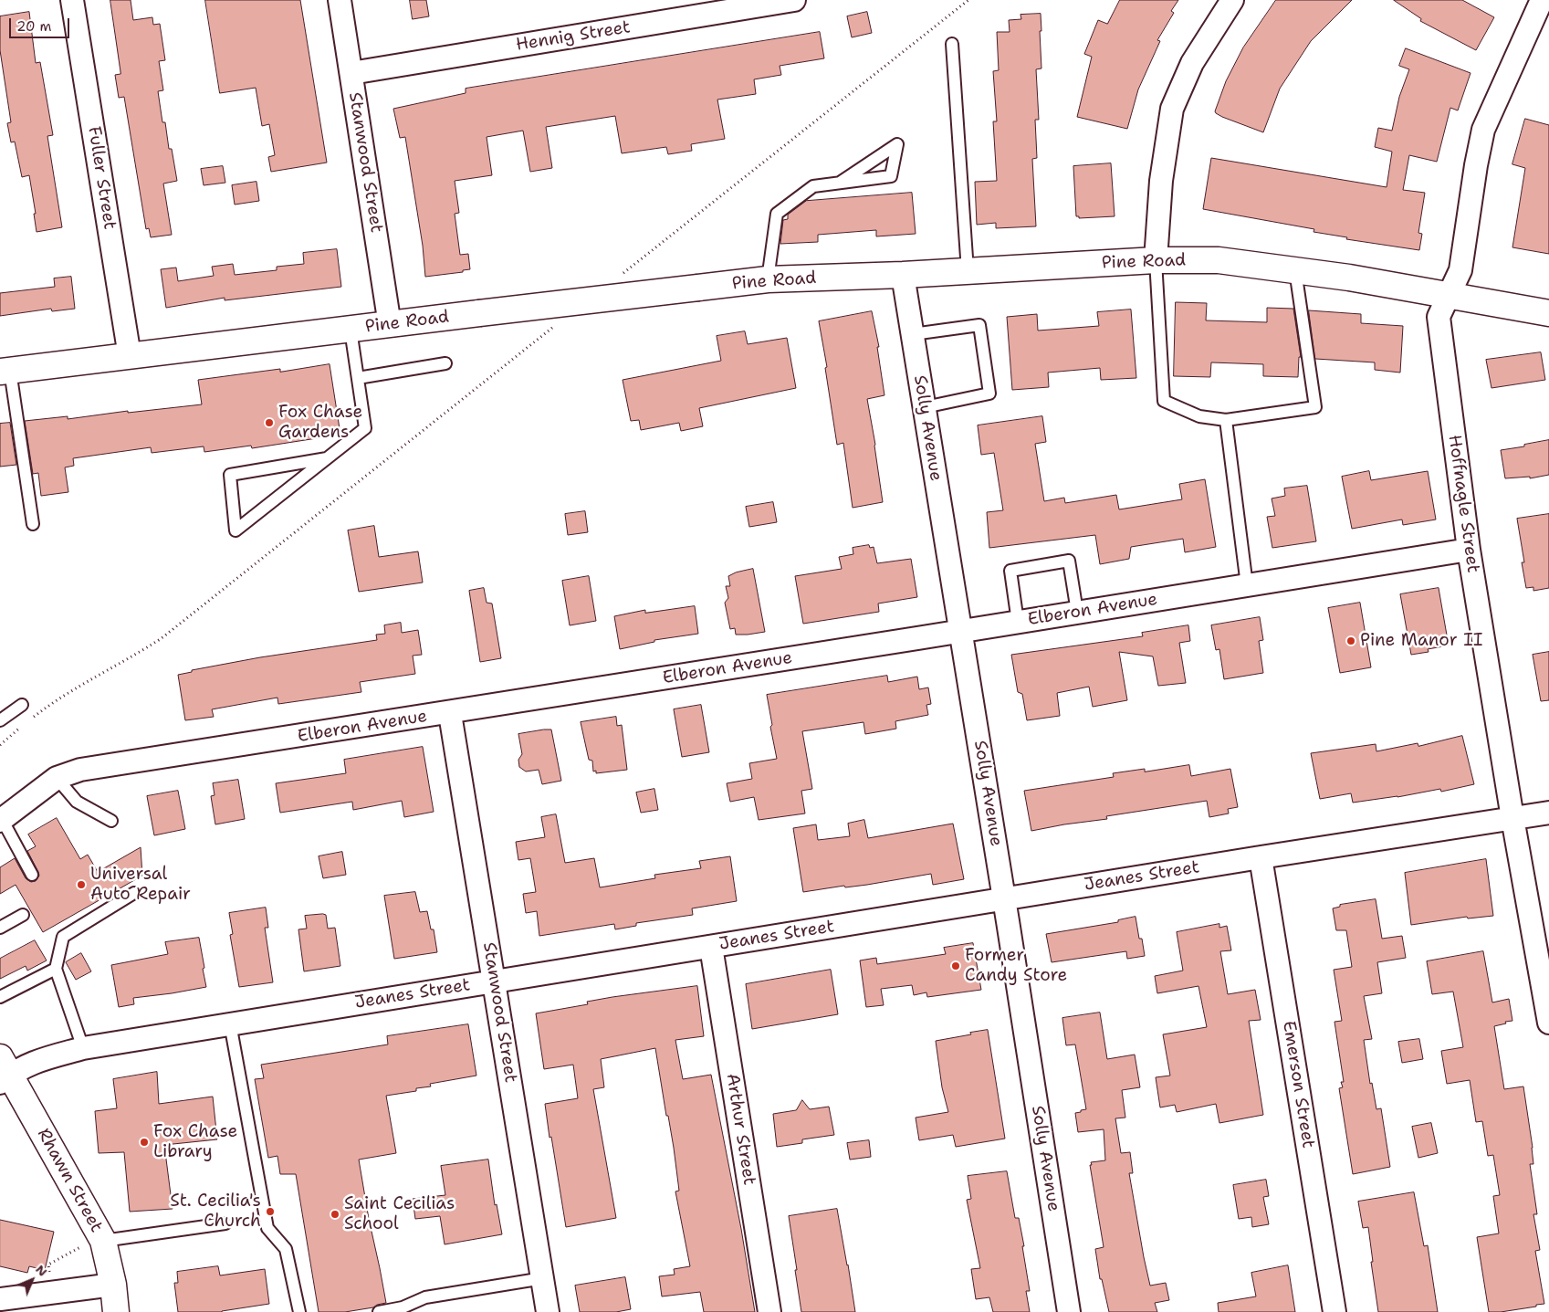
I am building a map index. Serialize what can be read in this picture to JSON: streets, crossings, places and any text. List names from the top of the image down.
{
  "streets": {
    "street": [
      "Hennig Street",
      "Stanwood Street",
      "Fuller Street",
      "Pine Road",
      "Solly Avenue",
      "Hoffnagle Street",
      "Elberon Avenue",
      "Jeanes Street",
      "Emerson Street",
      "Arthur Street",
      "Rhawn Street"
    ]
  },
  "crossings": [
    ["Hennig Street", "Stanwood Street"],
    ["Stanwood Street", "Pine Road"],
    ["Stanwood Street", "Elberon Avenue"],
    ["Stanwood Street", "Jeanes Street"],
    ["Fuller Street", "Pine Road"],
    ["Pine Road", "Solly Avenue"],
    ["Pine Road", "Hoffnagle Street"],
    ["Solly Avenue", "Elberon Avenue"],
    ["Solly Avenue", "Jeanes Street"],
    ["Hoffnagle Street", "Elberon Avenue"],
    ["Hoffnagle Street", "Jeanes Street"],
    ["Jeanes Street", "Emerson Street"],
    ["Jeanes Street", "Arthur Street"],
    ["Jeanes Street", "Rhawn Street"]
  ],
  "places": [
    "Fox Chase Gardens",
    "Pine Manor II",
    "Universal Auto Repair",
    "Former Candy Store",
    "Fox Chase Library",
    "St. Cecilia's Church",
    "Saint Cecilias School"
  ],
  "scale_bar": "20 m",
  "north": "top right"
}
